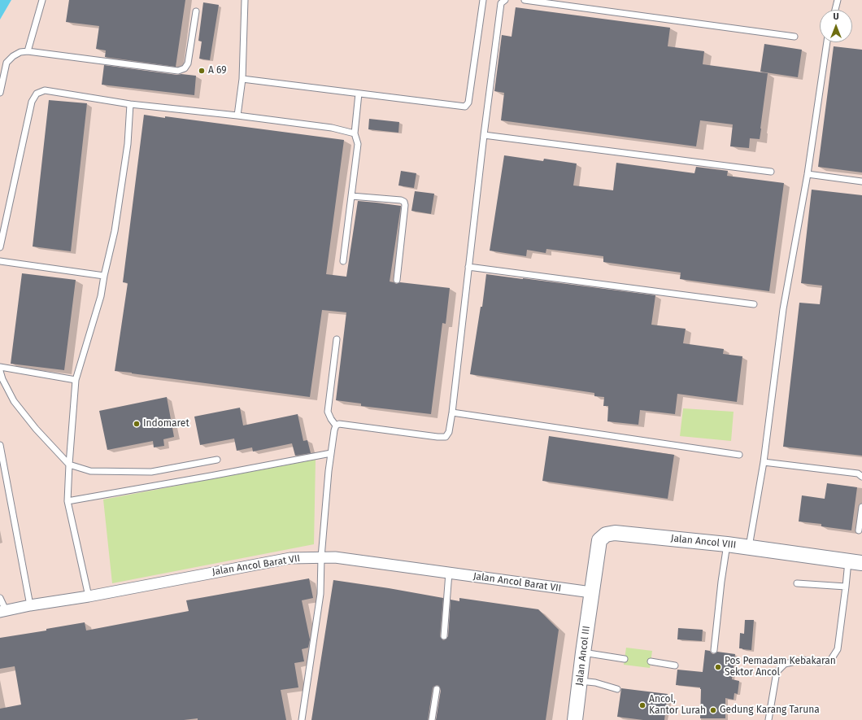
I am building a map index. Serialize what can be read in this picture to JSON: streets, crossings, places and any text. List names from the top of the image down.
{
  "streets": {
    "street": ["Jalan Ancol VIII", "Jalan Ancol Barat VII", "Jalan Ancol III"]
  },
  "crossings": [
    ["Jalan Ancol VIII", "Jalan Ancol Barat VII"],
    ["Jalan Ancol VIII", "Jalan Ancol III"],
    ["Jalan Ancol Barat VII", "Jalan Ancol III"]
  ],
  "places": [
    "A 69",
    "Indomaret",
    "Pos Pemadam Kebakaran Sektor Ancol",
    "Ancol, Kantor Lurah",
    "Gedung Karang Taruna"
  ],
  "north": "top"
}
